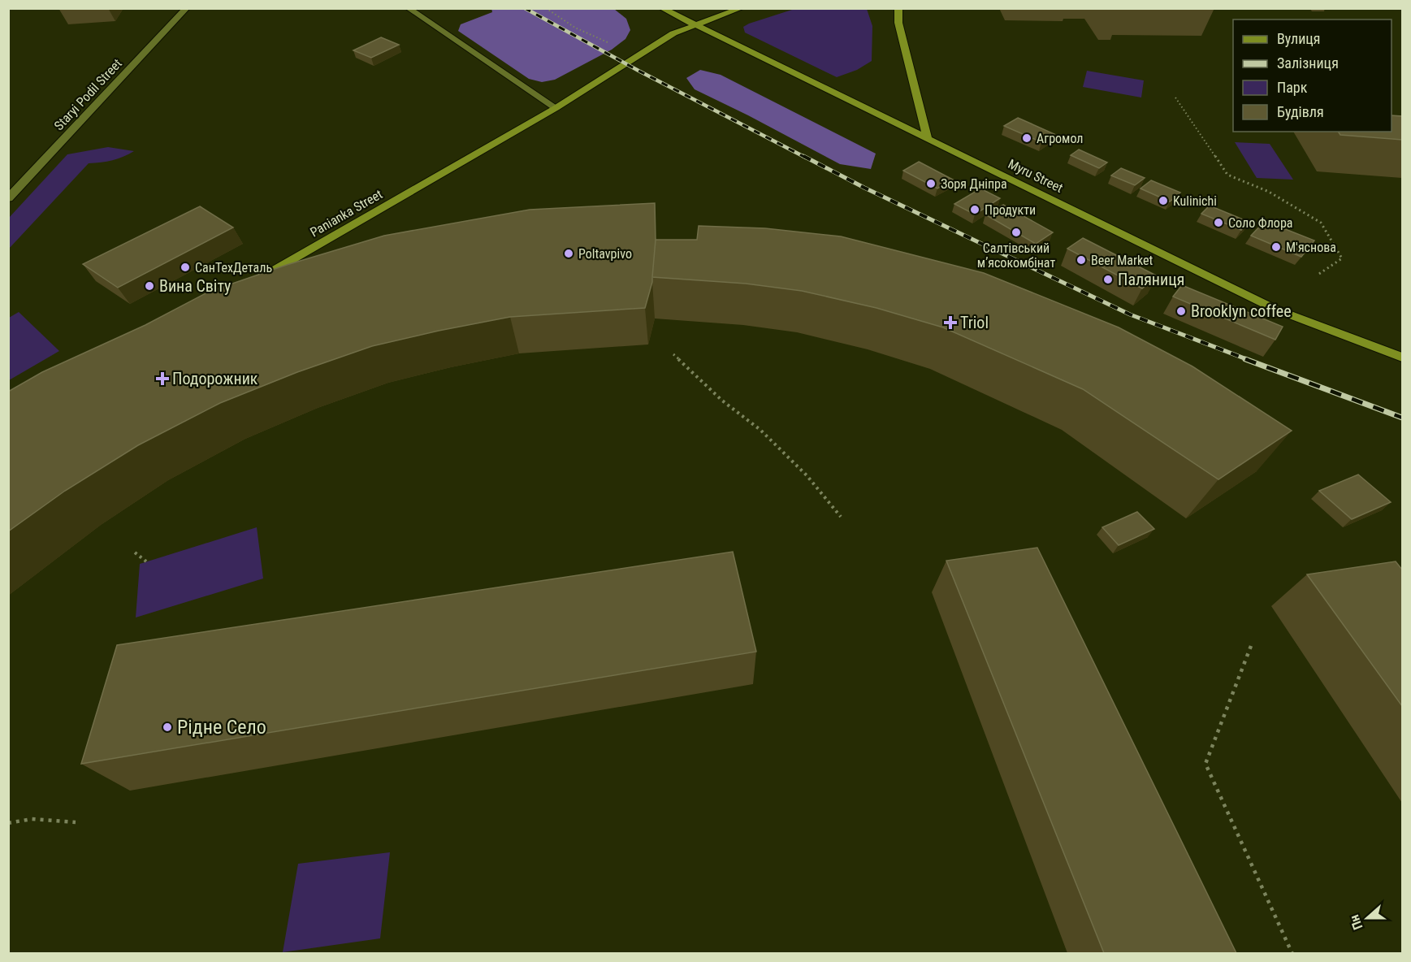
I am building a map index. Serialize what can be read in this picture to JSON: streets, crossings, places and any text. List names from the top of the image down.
{
  "streets": {
    "main road": ["Myru Street", "Panianka Street"],
    "street": ["Staryi Podil Street"]
  },
  "crossings": [
    ["Myru Street", "Panianka Street"]
  ],
  "places": {
    "other": [
      "Агромол",
      "Зоря Дніпра",
      "Kulinichi",
      "Продукти",
      "Соло Флора",
      "Салтівський мʼясокомбінат",
      "М'яснова",
      "Poltavpivo",
      "Beer Market",
      "СанТехДеталь",
      "Паляниця",
      "Вина Світу",
      "Brooklyn coffee",
      "Рідне Село"
    ],
    "health": ["Triol", "Подорожник"]
  },
  "legend": [
    "Вулиця",
    "Залізниця",
    "Парк",
    "Будівля"
  ],
  "north": "left"
}
